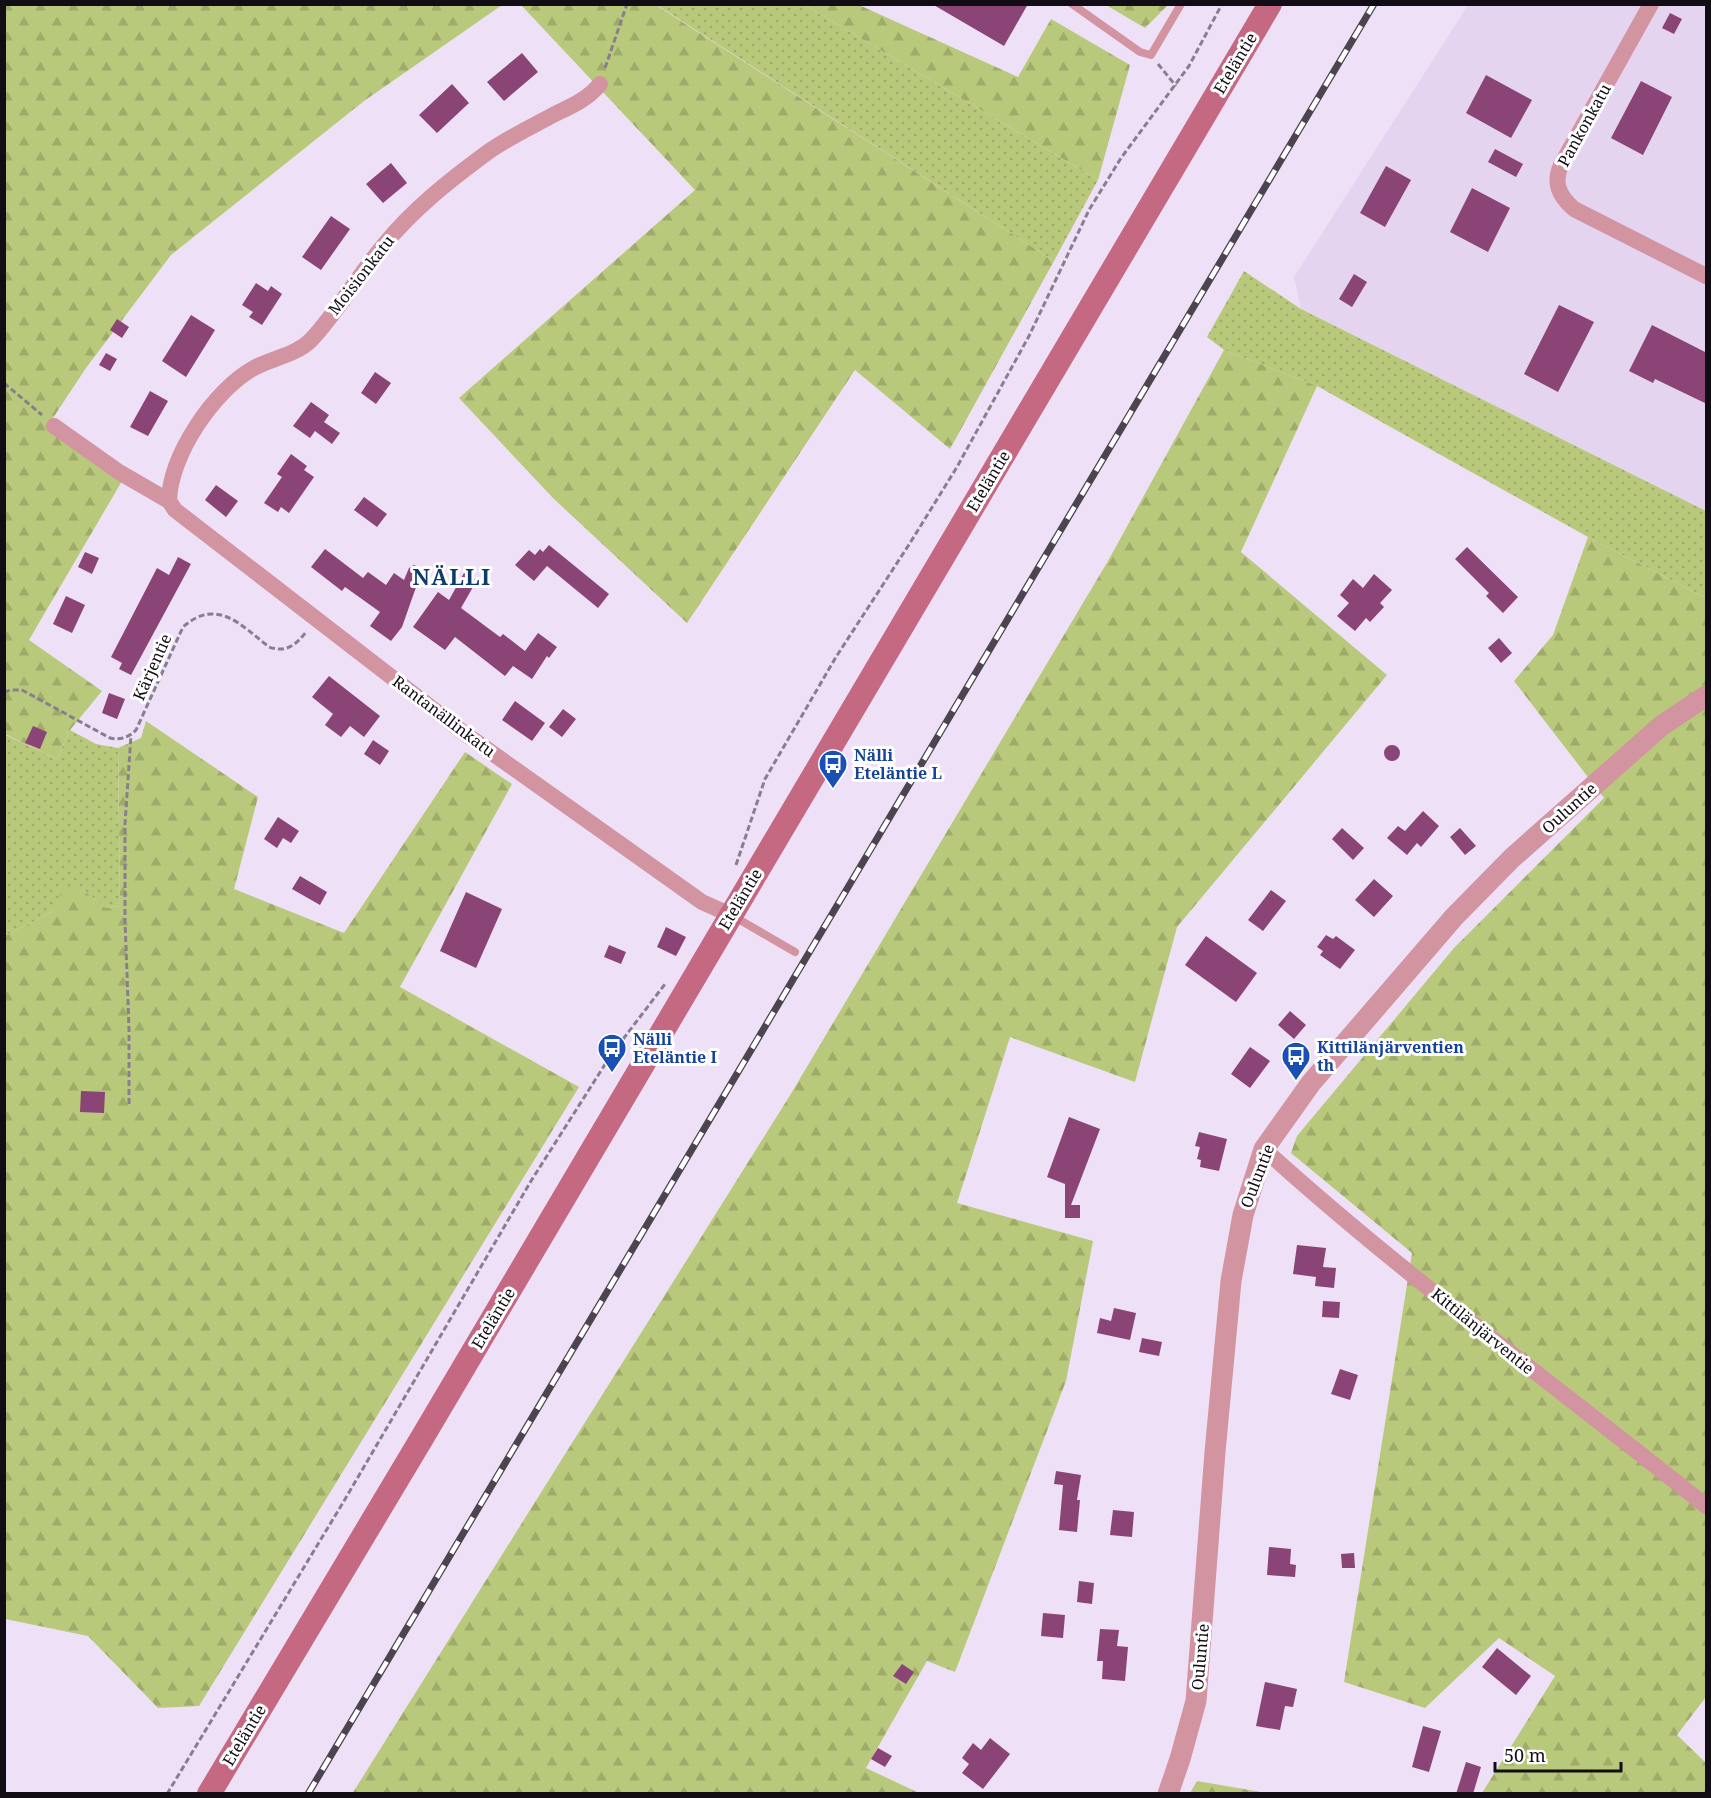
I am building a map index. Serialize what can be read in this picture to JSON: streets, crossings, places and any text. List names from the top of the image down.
{
  "streets": {
    "main road": ["Eteläntie"],
    "street": [
      "Pankonkatu",
      "Moisionkatu",
      "Rantanällinkatu",
      "Ouluntie",
      "Kittilänjärventie"
    ],
    "path": ["Kärjentie"]
  },
  "crossings": [
    ["Eteläntie", "Rantanällinkatu"],
    ["Moisionkatu", "Rantanällinkatu"],
    ["Kärjentie", "Rantanällinkatu"],
    ["Ouluntie", "Kittilänjärventie"]
  ],
  "districts": ["NÄLLI"],
  "places": {
    "bus stop": ["Nälli Eteläntie L", "Nälli Eteläntie I", "Kittilänjärventien th"]
  },
  "scale_bar": "50 m"
}
